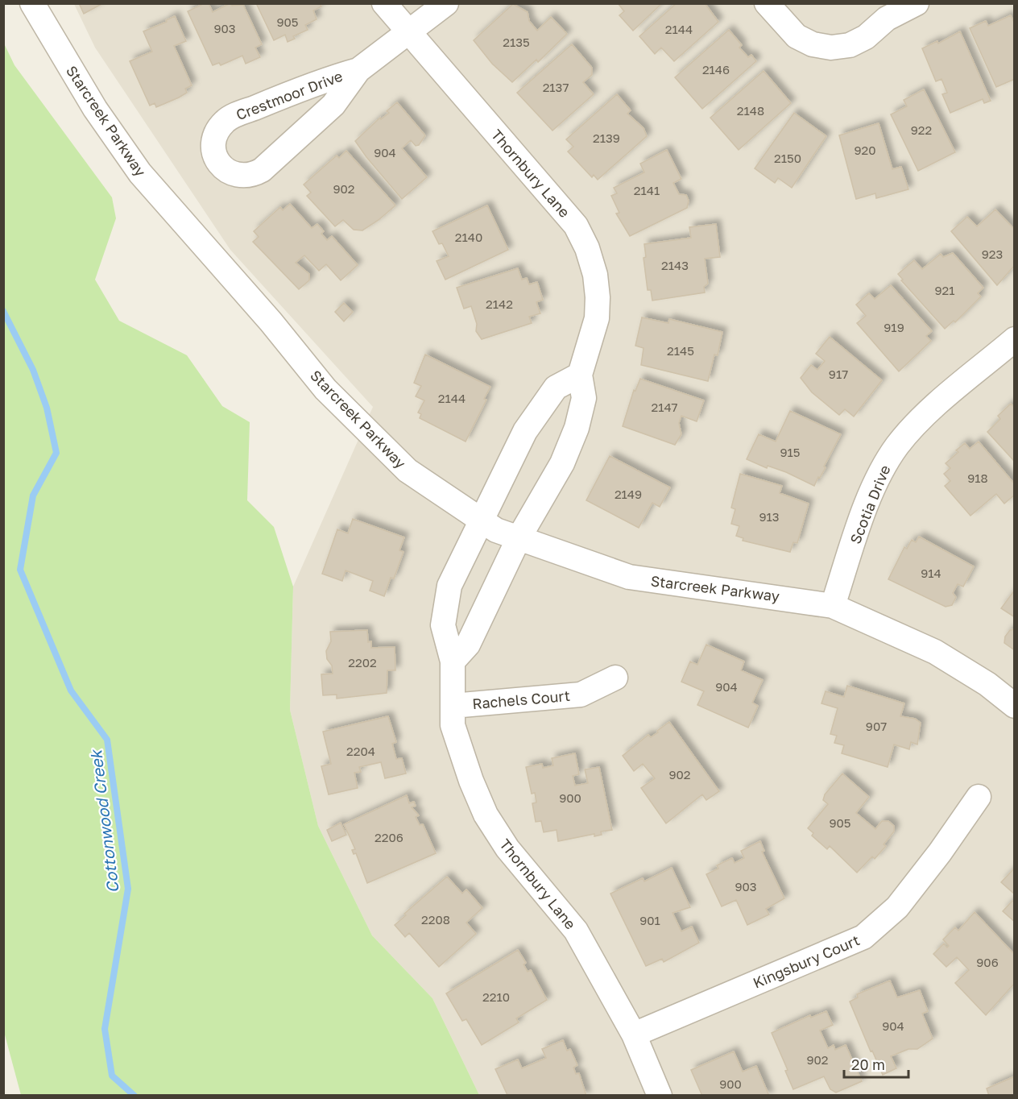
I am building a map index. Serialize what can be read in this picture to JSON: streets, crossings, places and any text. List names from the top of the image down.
{
  "streets": {
    "street": [
      "Crestmoor Drive",
      "Starcreek Parkway",
      "Thornbury Lane",
      "Scotia Drive",
      "Rachels Court",
      "Kingsbury Court"
    ]
  },
  "crossings": [
    ["Crestmoor Drive", "Thornbury Lane"],
    ["Starcreek Parkway", "Thornbury Lane"],
    ["Starcreek Parkway", "Scotia Drive"],
    ["Thornbury Lane", "Rachels Court"],
    ["Thornbury Lane", "Kingsbury Court"]
  ],
  "water": ["Cottonwood Creek"],
  "house_numbers": [
    "905",
    "903",
    "2144",
    "2135",
    "2146",
    "2137",
    "2148",
    "922",
    "2139",
    "920",
    "904",
    "2150",
    "902",
    "2141",
    "2140",
    "923",
    "2143",
    "921",
    "2142",
    "919",
    "2145",
    "917",
    "2144",
    "2147",
    "915",
    "918",
    "2149",
    "913",
    "914",
    "2202",
    "904",
    "907",
    "2204",
    "902",
    "900",
    "905",
    "2206",
    "903",
    "2208",
    "901",
    "906",
    "2210",
    "904",
    "902",
    "900"
  ],
  "scale_bar": "20 m"
}
